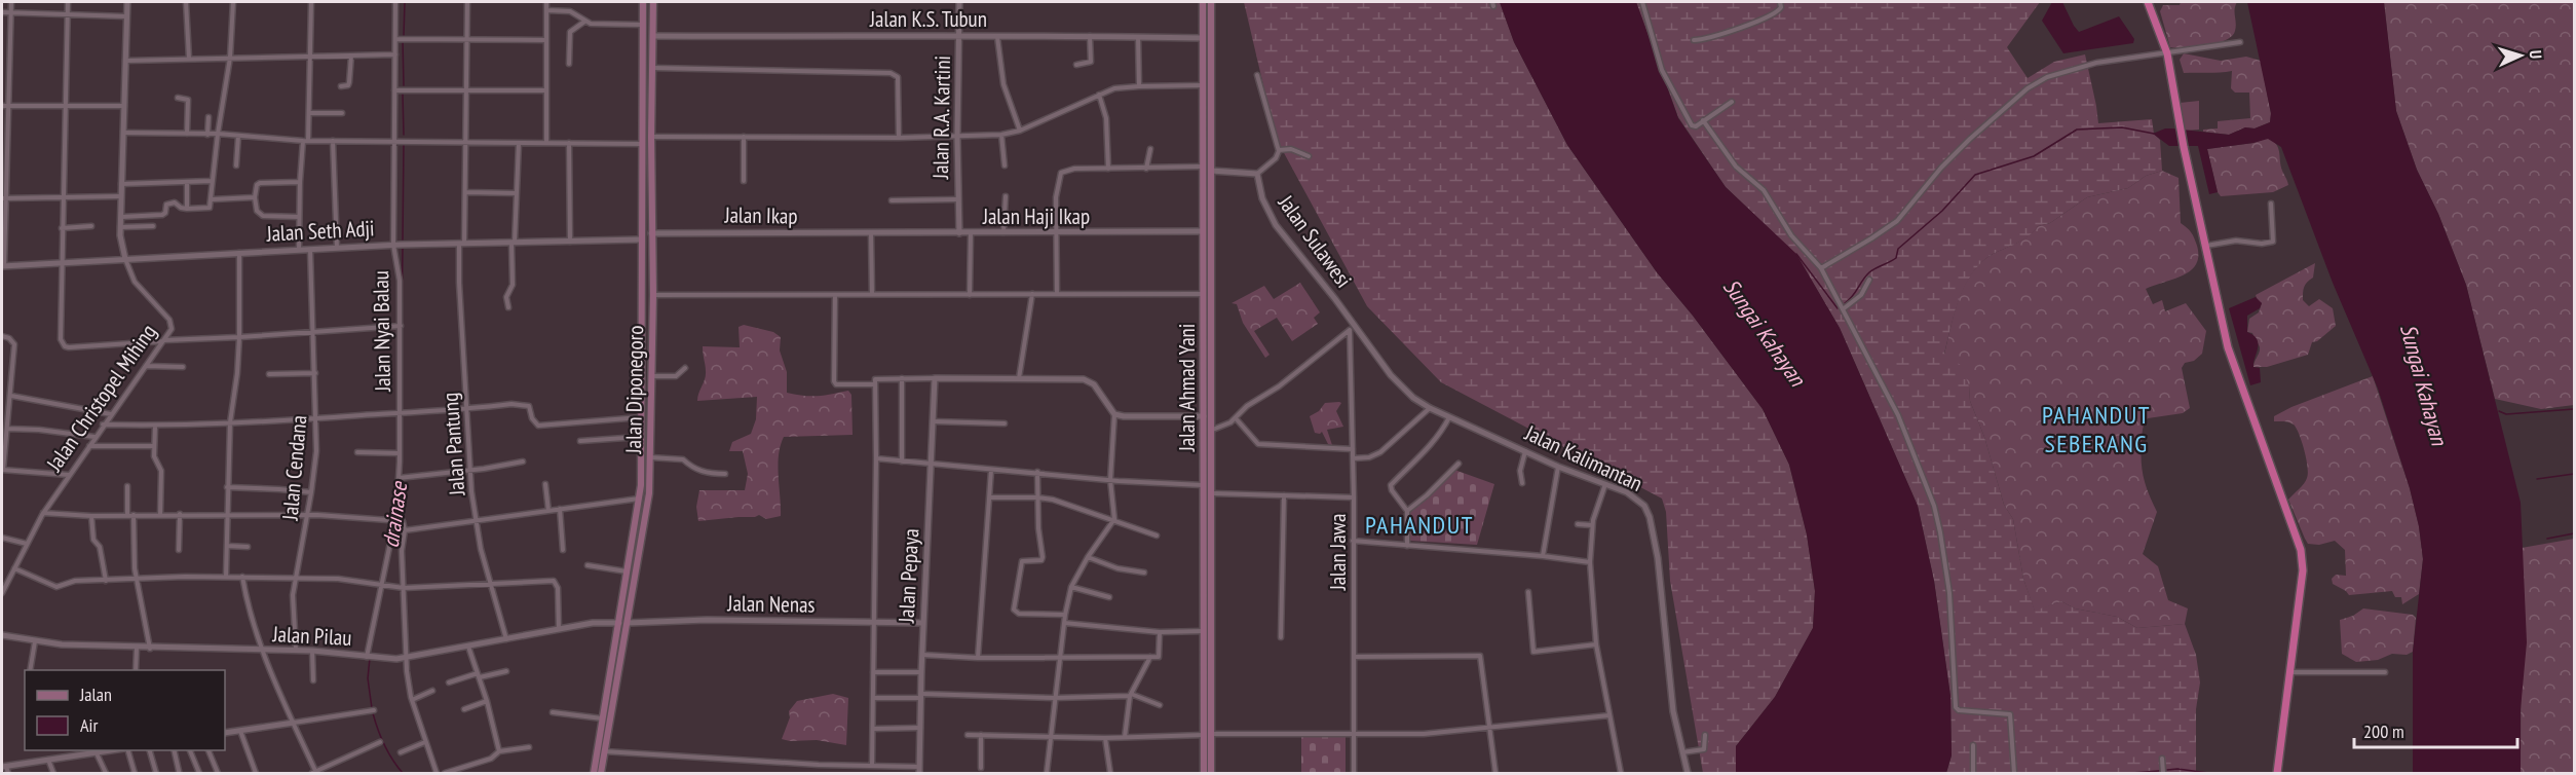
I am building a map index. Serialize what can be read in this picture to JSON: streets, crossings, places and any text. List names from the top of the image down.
{
  "streets": {
    "main road": ["Jalan Ahmad Yani", "Jalan Diponegoro", "Jalan Nenas"],
    "street": [
      "Jalan K.S. Tubun",
      "Jalan R.A. Kartini",
      "Jalan Ikap",
      "Jalan Haji Ikap",
      "Jalan Seth Adji",
      "Jalan Sulawesi",
      "Jalan Nyai Balau",
      "Jalan Christopel Mihing",
      "Jalan Pantung",
      "Jalan Kalimantan",
      "Jalan Cendana",
      "Jalan Jawa",
      "Jalan Pepaya",
      "Jalan Pilau"
    ]
  },
  "crossings": [
    ["Jalan K.S. Tubun", "Jalan R.A. Kartini"],
    ["Jalan K.S. Tubun", "Jalan Ahmad Yani"],
    ["Jalan K.S. Tubun", "Jalan Diponegoro"],
    ["Jalan R.A. Kartini", "Jalan Haji Ikap"],
    ["Jalan Ikap", "Jalan Haji Ikap"],
    ["Jalan Ikap", "Jalan Diponegoro"],
    ["Jalan Haji Ikap", "Jalan Ahmad Yani"],
    ["Jalan Seth Adji", "Jalan Nyai Balau"],
    ["Jalan Seth Adji", "Jalan Diponegoro"],
    ["Jalan Seth Adji", "Jalan Christopel Mihing"],
    ["Jalan Seth Adji", "Jalan Pantung"],
    ["Jalan Seth Adji", "Jalan Cendana"],
    ["Jalan Sulawesi", "Jalan Kalimantan"],
    ["Jalan Nyai Balau", "Jalan Pilau"],
    ["Jalan Diponegoro", "Jalan Nenas"],
    ["Jalan Diponegoro", "Jalan Pilau"],
    ["Jalan Pantung", "Jalan Pilau"],
    ["Jalan Cendana", "Jalan Pilau"],
    ["Jalan Pepaya", "Jalan Nenas"],
    ["Jalan Nenas", "Jalan Pilau"]
  ],
  "districts": ["PAHANDUT SEBERANG", "PAHANDUT"],
  "water": ["Sungai Kahayan", "drainase"],
  "legend": ["Jalan", "Air"],
  "scale_bar": "200 m",
  "north": "right"
}
